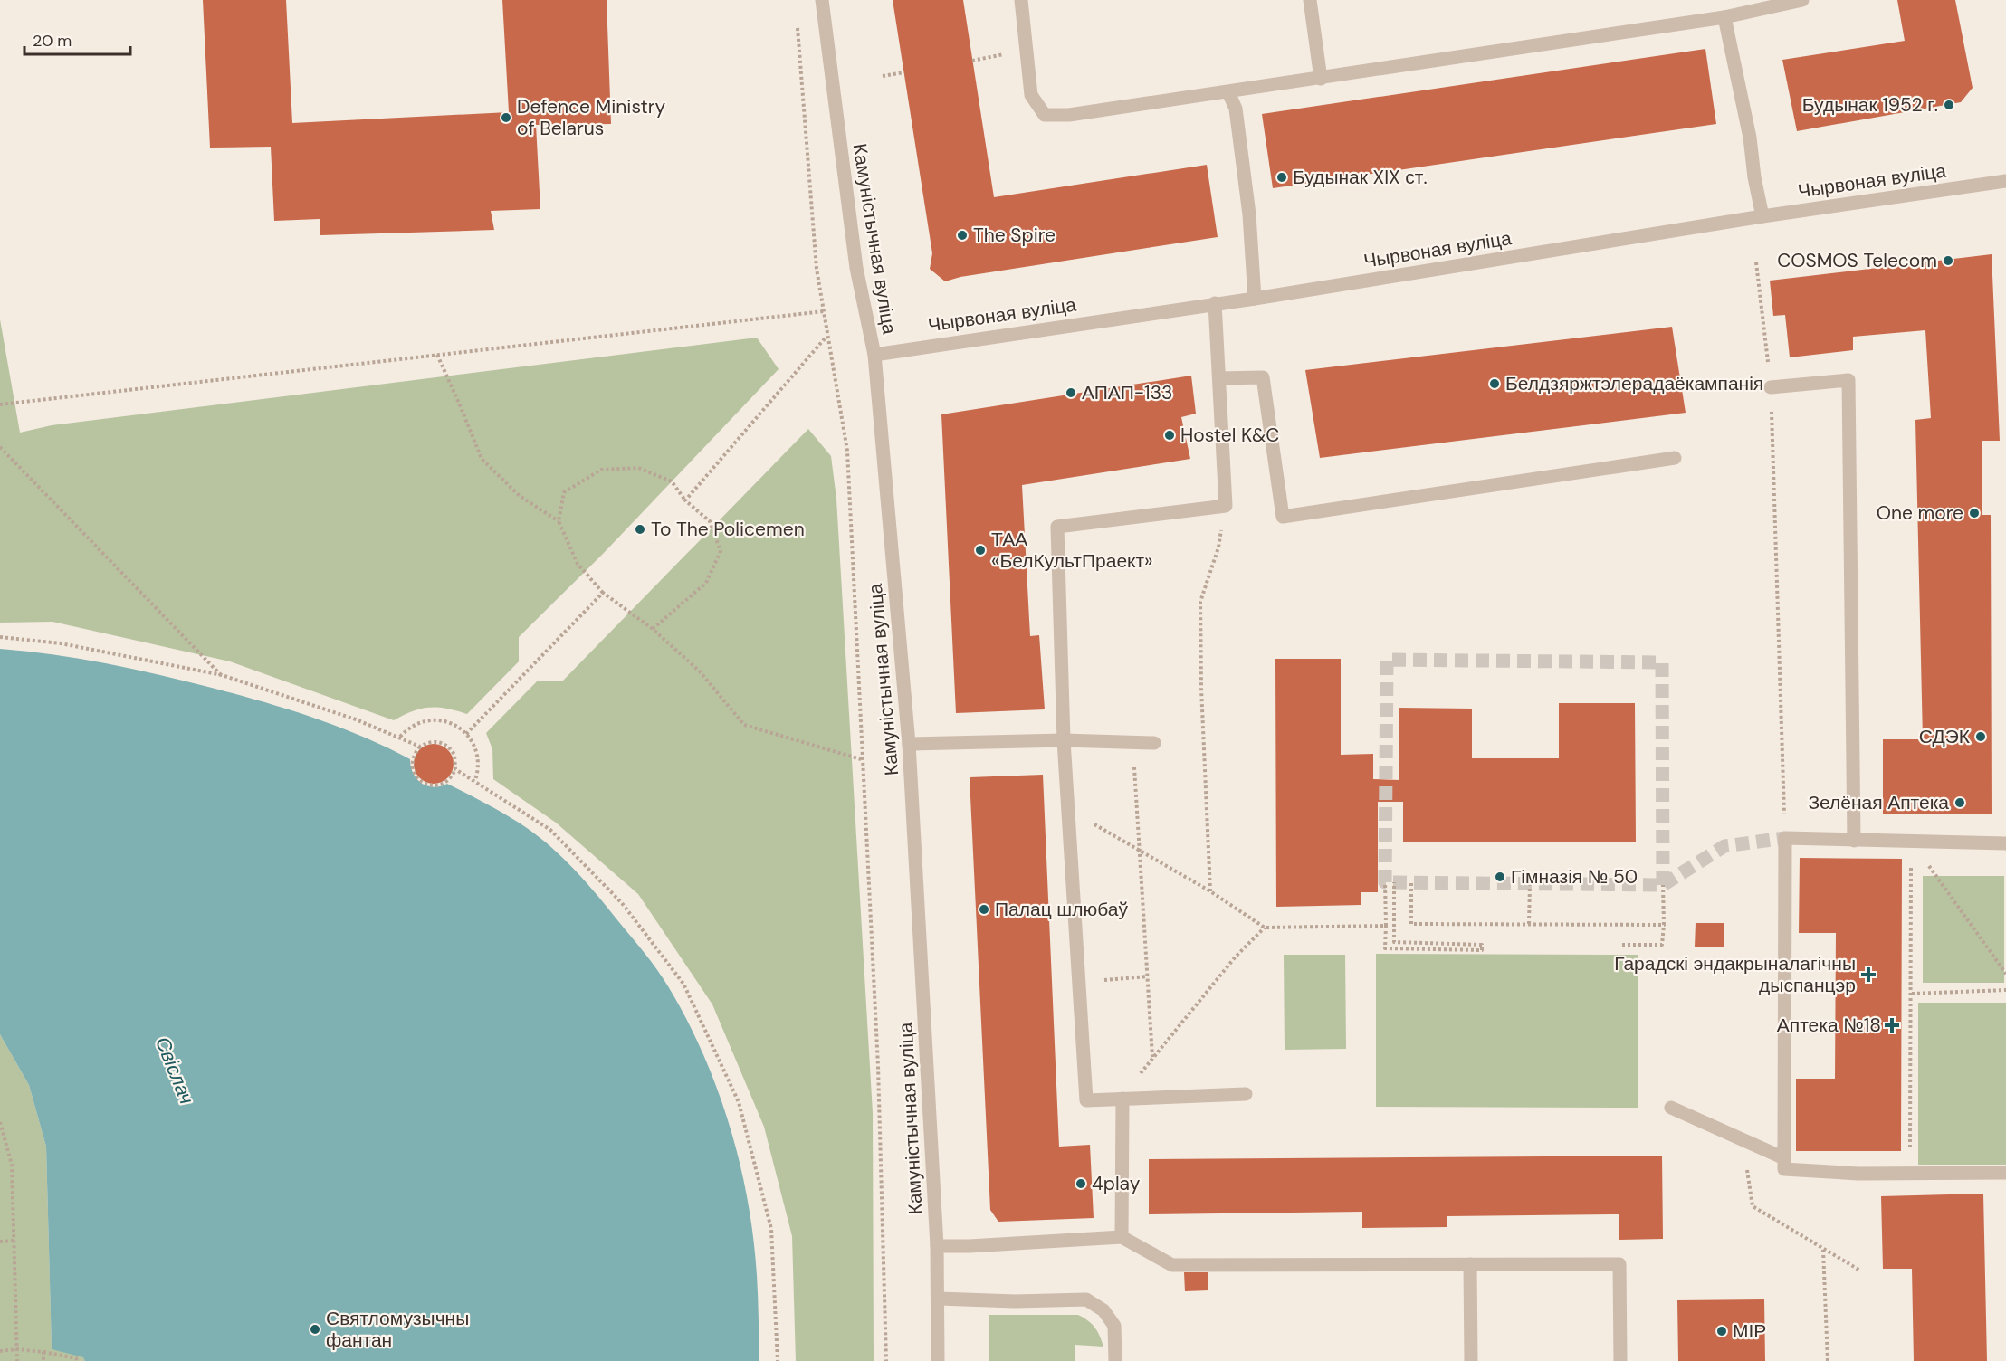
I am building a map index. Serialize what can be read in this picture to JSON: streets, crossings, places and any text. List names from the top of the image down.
{
  "streets": {
    "street": ["Чырвоная вуліца", "Камуністычная вуліца"]
  },
  "crossings": [
    ["Чырвоная вуліца", "Камуністычная вуліца"]
  ],
  "water": ["Свіслач"],
  "places": {
    "other": [
      "Будынак 1952 г.",
      "Defence Ministry of Belarus",
      "Будынак XIX ст.",
      "The Spire",
      "COSMOS Telecom",
      "Белдзяржтэлерадаёкампанія",
      "АПАП-133",
      "Hostel K&C",
      "One more",
      "To The Policemen",
      "ТАА «БелКультПраект»",
      "СДЭК",
      "Зелёная Аптека",
      "Гімназія № 50",
      "Палац шлюбаў",
      "4play",
      "Святломузычны фантан",
      "МІР"
    ],
    "health": ["Гарадскі эндакрыналагічны дыспанцэр", "Аптека №18"]
  },
  "scale_bar": "20 m"
}
